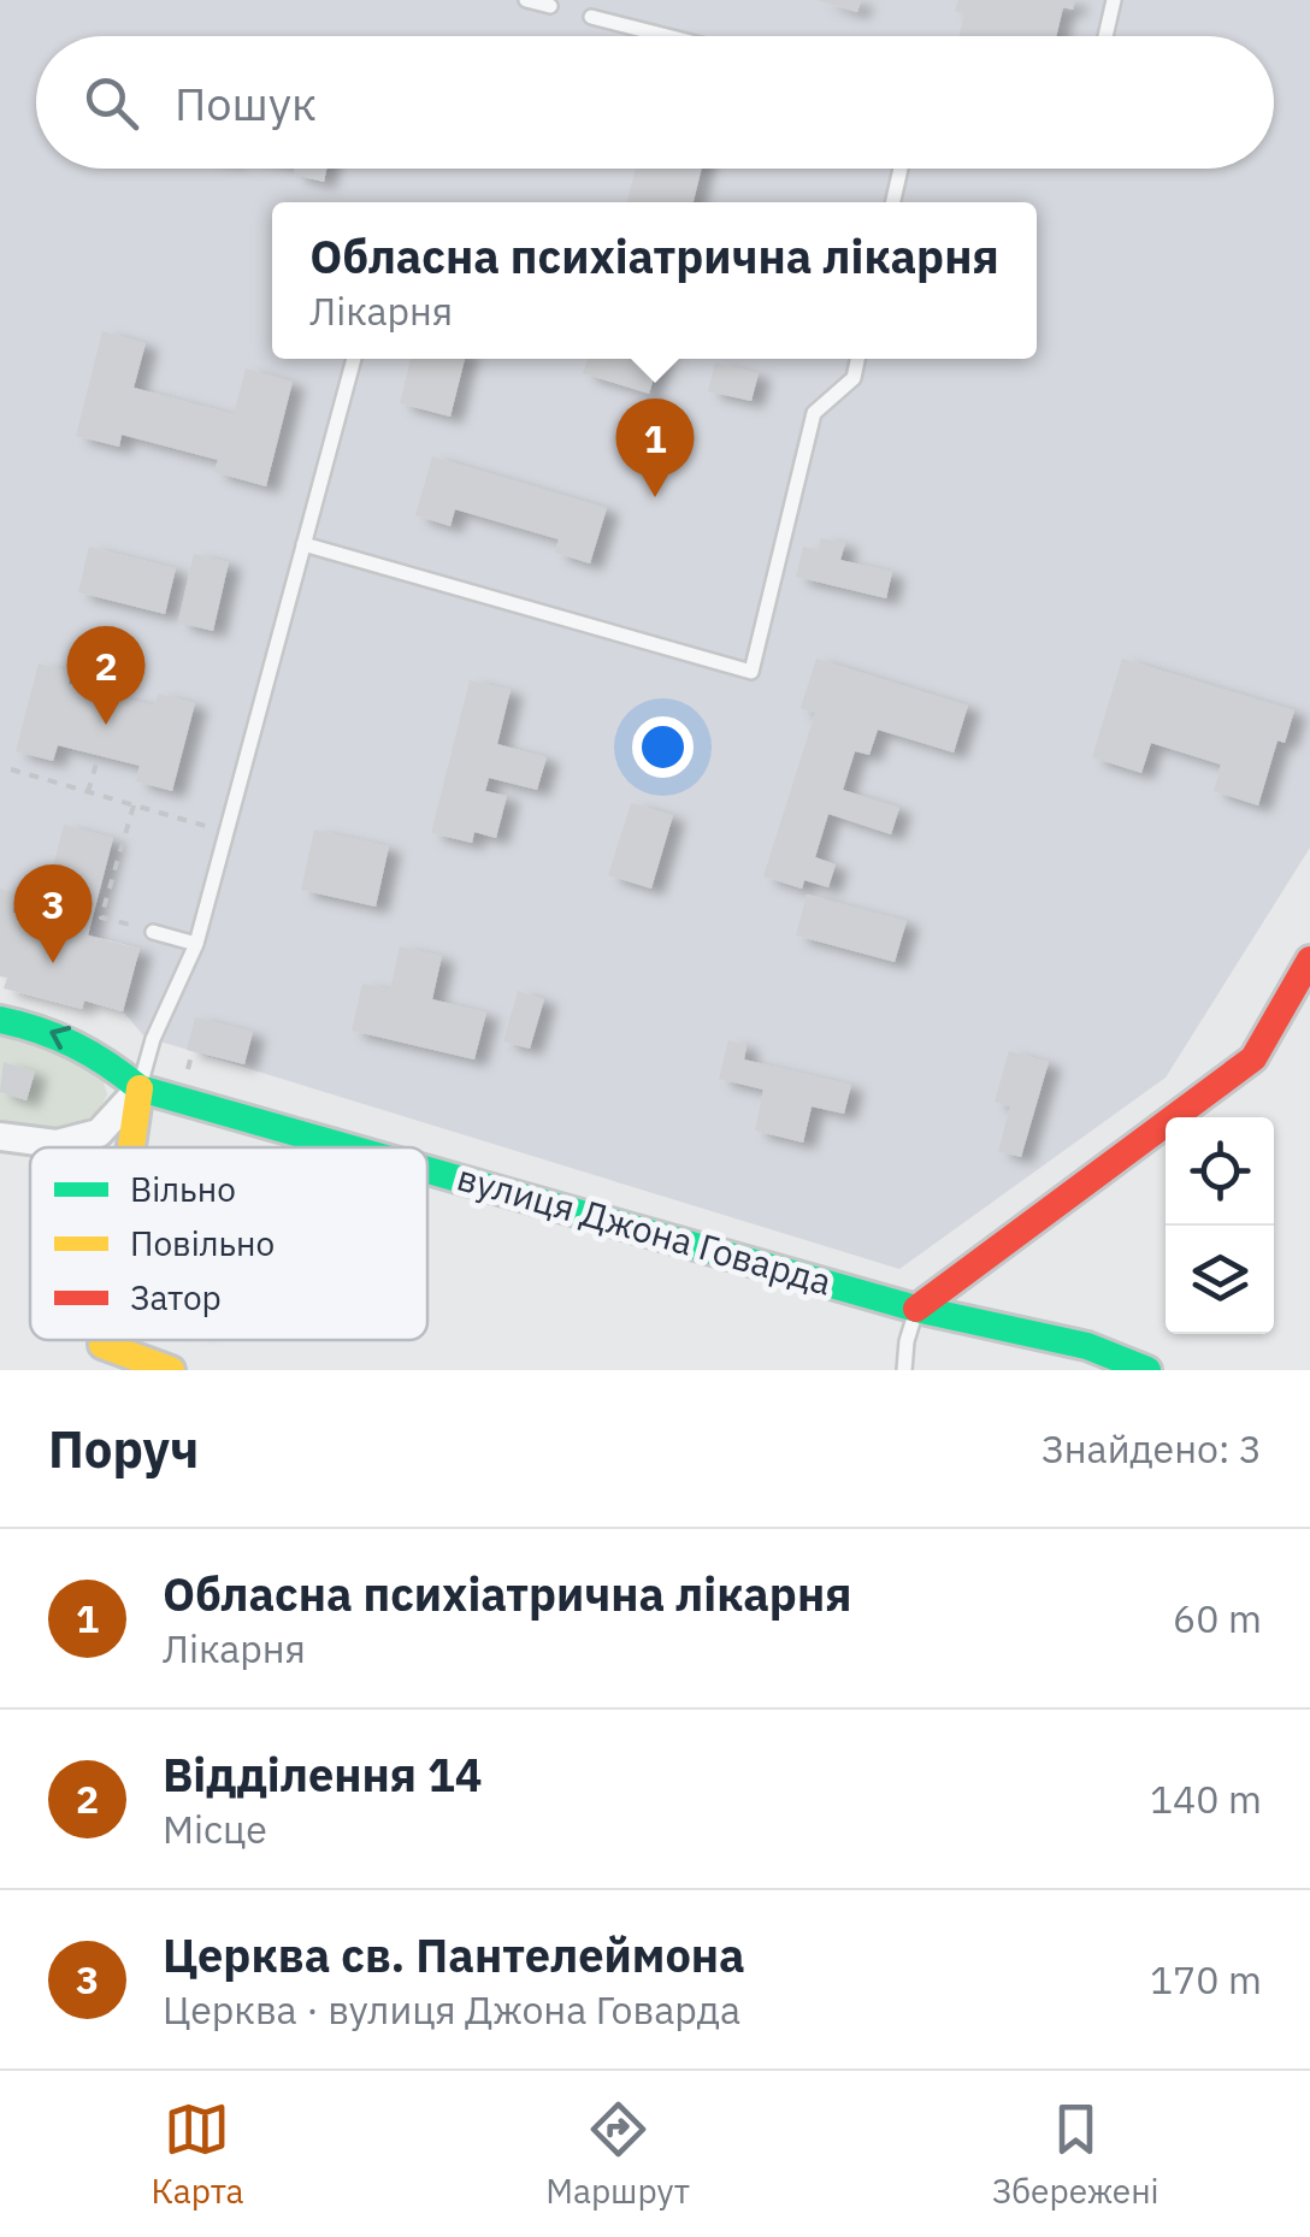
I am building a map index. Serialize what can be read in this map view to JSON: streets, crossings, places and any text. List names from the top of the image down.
{
  "streets": {
    "street": ["вулиця Джона Говарда"]
  },
  "legend": ["Вільно", "Повільно", "Затор"],
  "page": {
    "search": "Пошук",
    "popup": ["Обласна психіатрична лікарня", "Лікарня"],
    "pins": ["1", "2", "3"],
    "heading": ["Поруч", "Знайдено: 3"],
    "list": [
      {
        "mark": "1",
        "name": "Обласна психіатрична лікарня",
        "note": "Лікарня",
        "value": "60 m"
      },
      {
        "mark": "2",
        "name": "Відділення 14",
        "note": "Місце",
        "value": "140 m"
      },
      {
        "mark": "3",
        "name": "Церква св. Пантелеймона",
        "note": "Церква · вулиця Джона Говарда",
        "value": "170 m"
      }
    ],
    "nav": ["Карта", "Маршрут", "Збережені"]
  }
}
